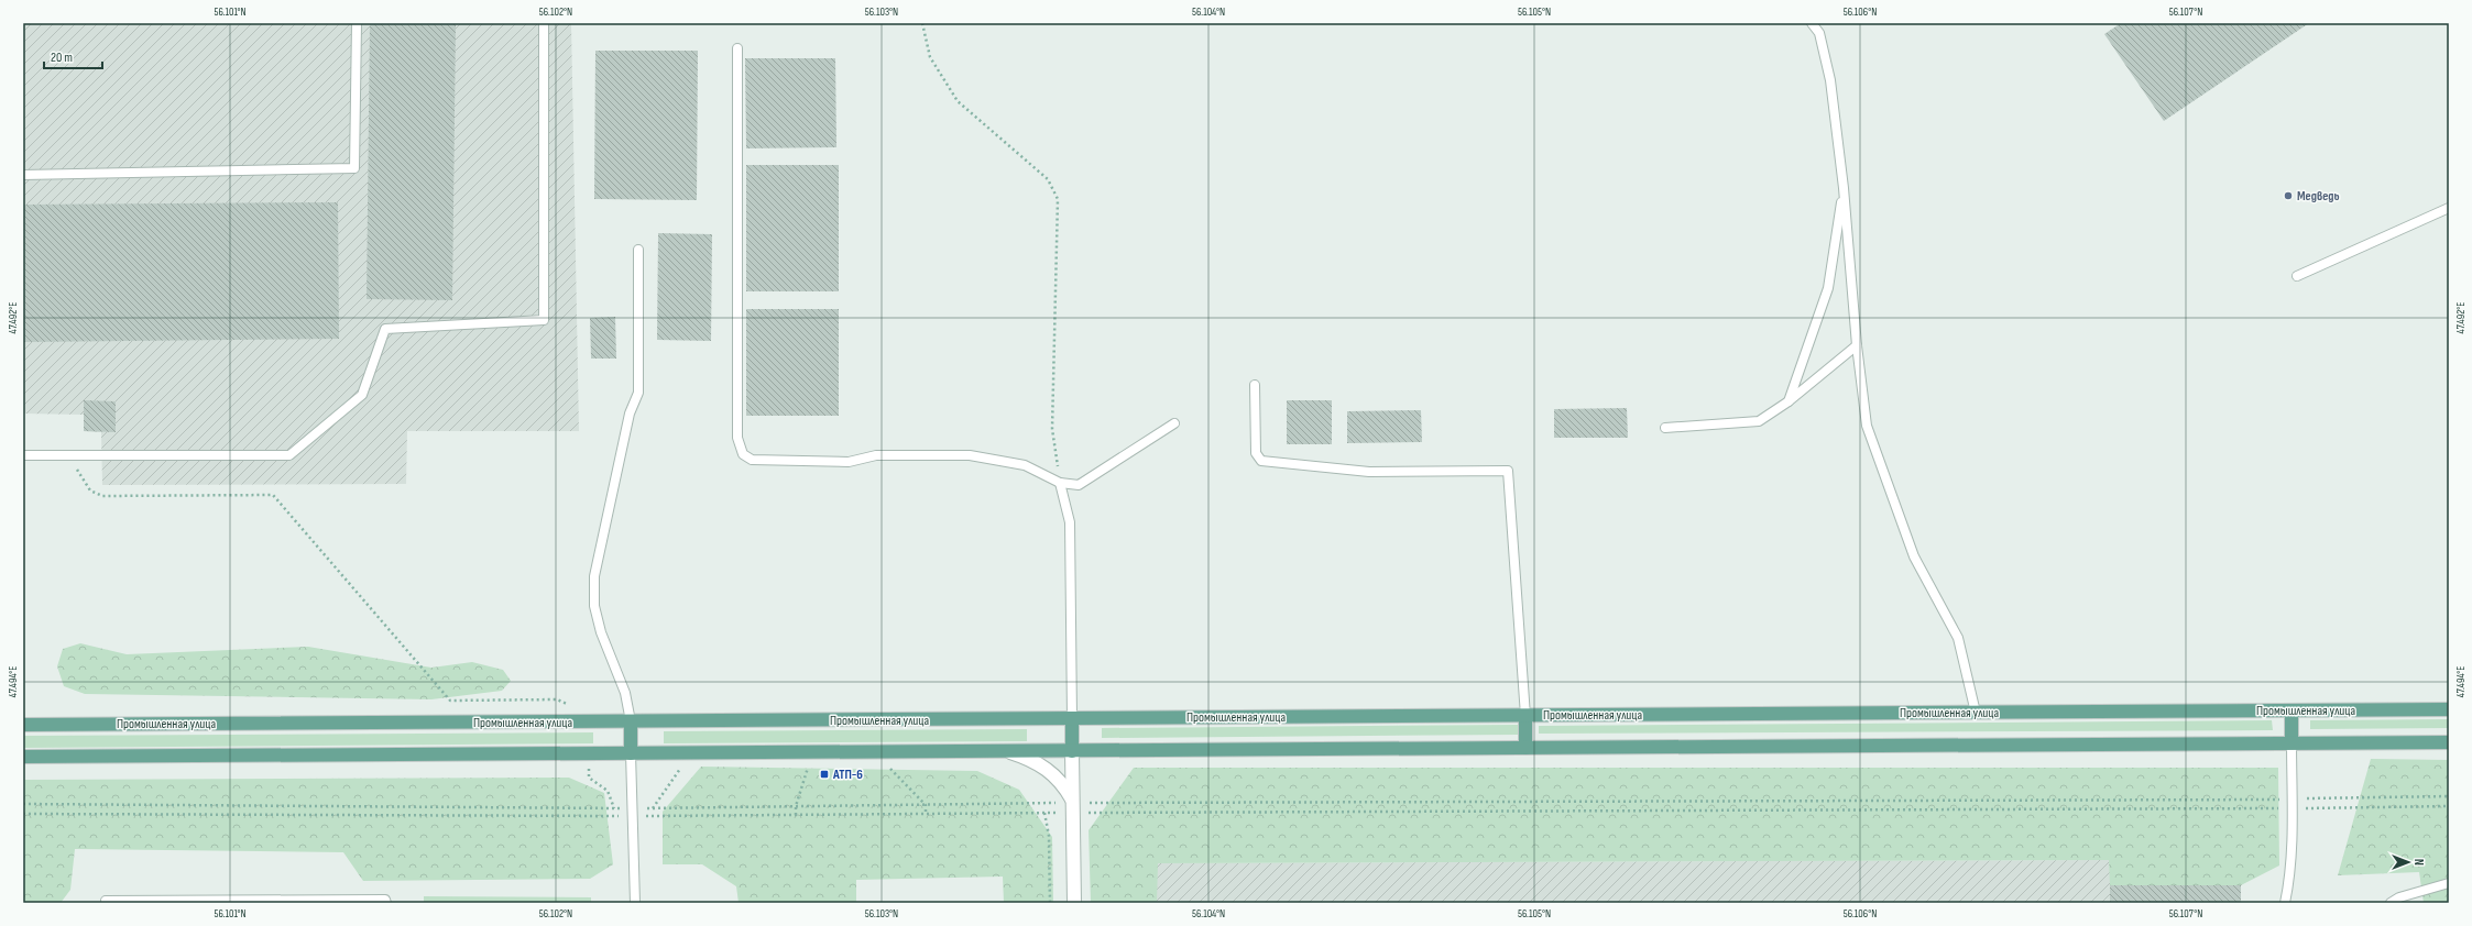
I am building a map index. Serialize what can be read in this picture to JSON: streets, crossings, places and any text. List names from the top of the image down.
{
  "streets": {
    "main road": ["Промышленная улица"]
  },
  "places": {
    "other": ["Медведь"],
    "transit": ["АТП-6"]
  },
  "scale_bar": "20 m",
  "north": "right",
  "coordinates": [
    "56.101°N",
    "56.102°N",
    "56.103°N",
    "56.104°N",
    "56.105°N",
    "56.106°N",
    "56.107°N",
    "47.492°E",
    "47.494°E"
  ]
}
